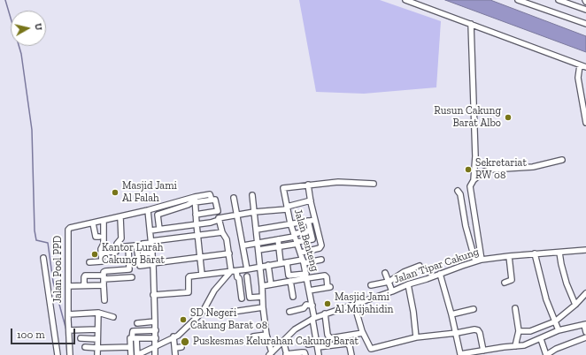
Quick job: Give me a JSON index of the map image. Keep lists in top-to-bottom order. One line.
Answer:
{"streets":{"street":["Jalan Benteng","Jalan Tipar Cakung","Jalan Pool PPD"]},"crossings":[["Jalan Benteng","Jalan Tipar Cakung"]],"places":["Rusun Cakung Barat Albo","Sekretariat RW 08","Masjid Jami Al Falah","Kantor Lurah Cakung Barat","Masjid Jami Al Mujahidin","SD Negeri Cakung Barat 08","Puskesmas Kelurahan Cakung Barat"],"scale_bar":"100 m","north":"right"}
